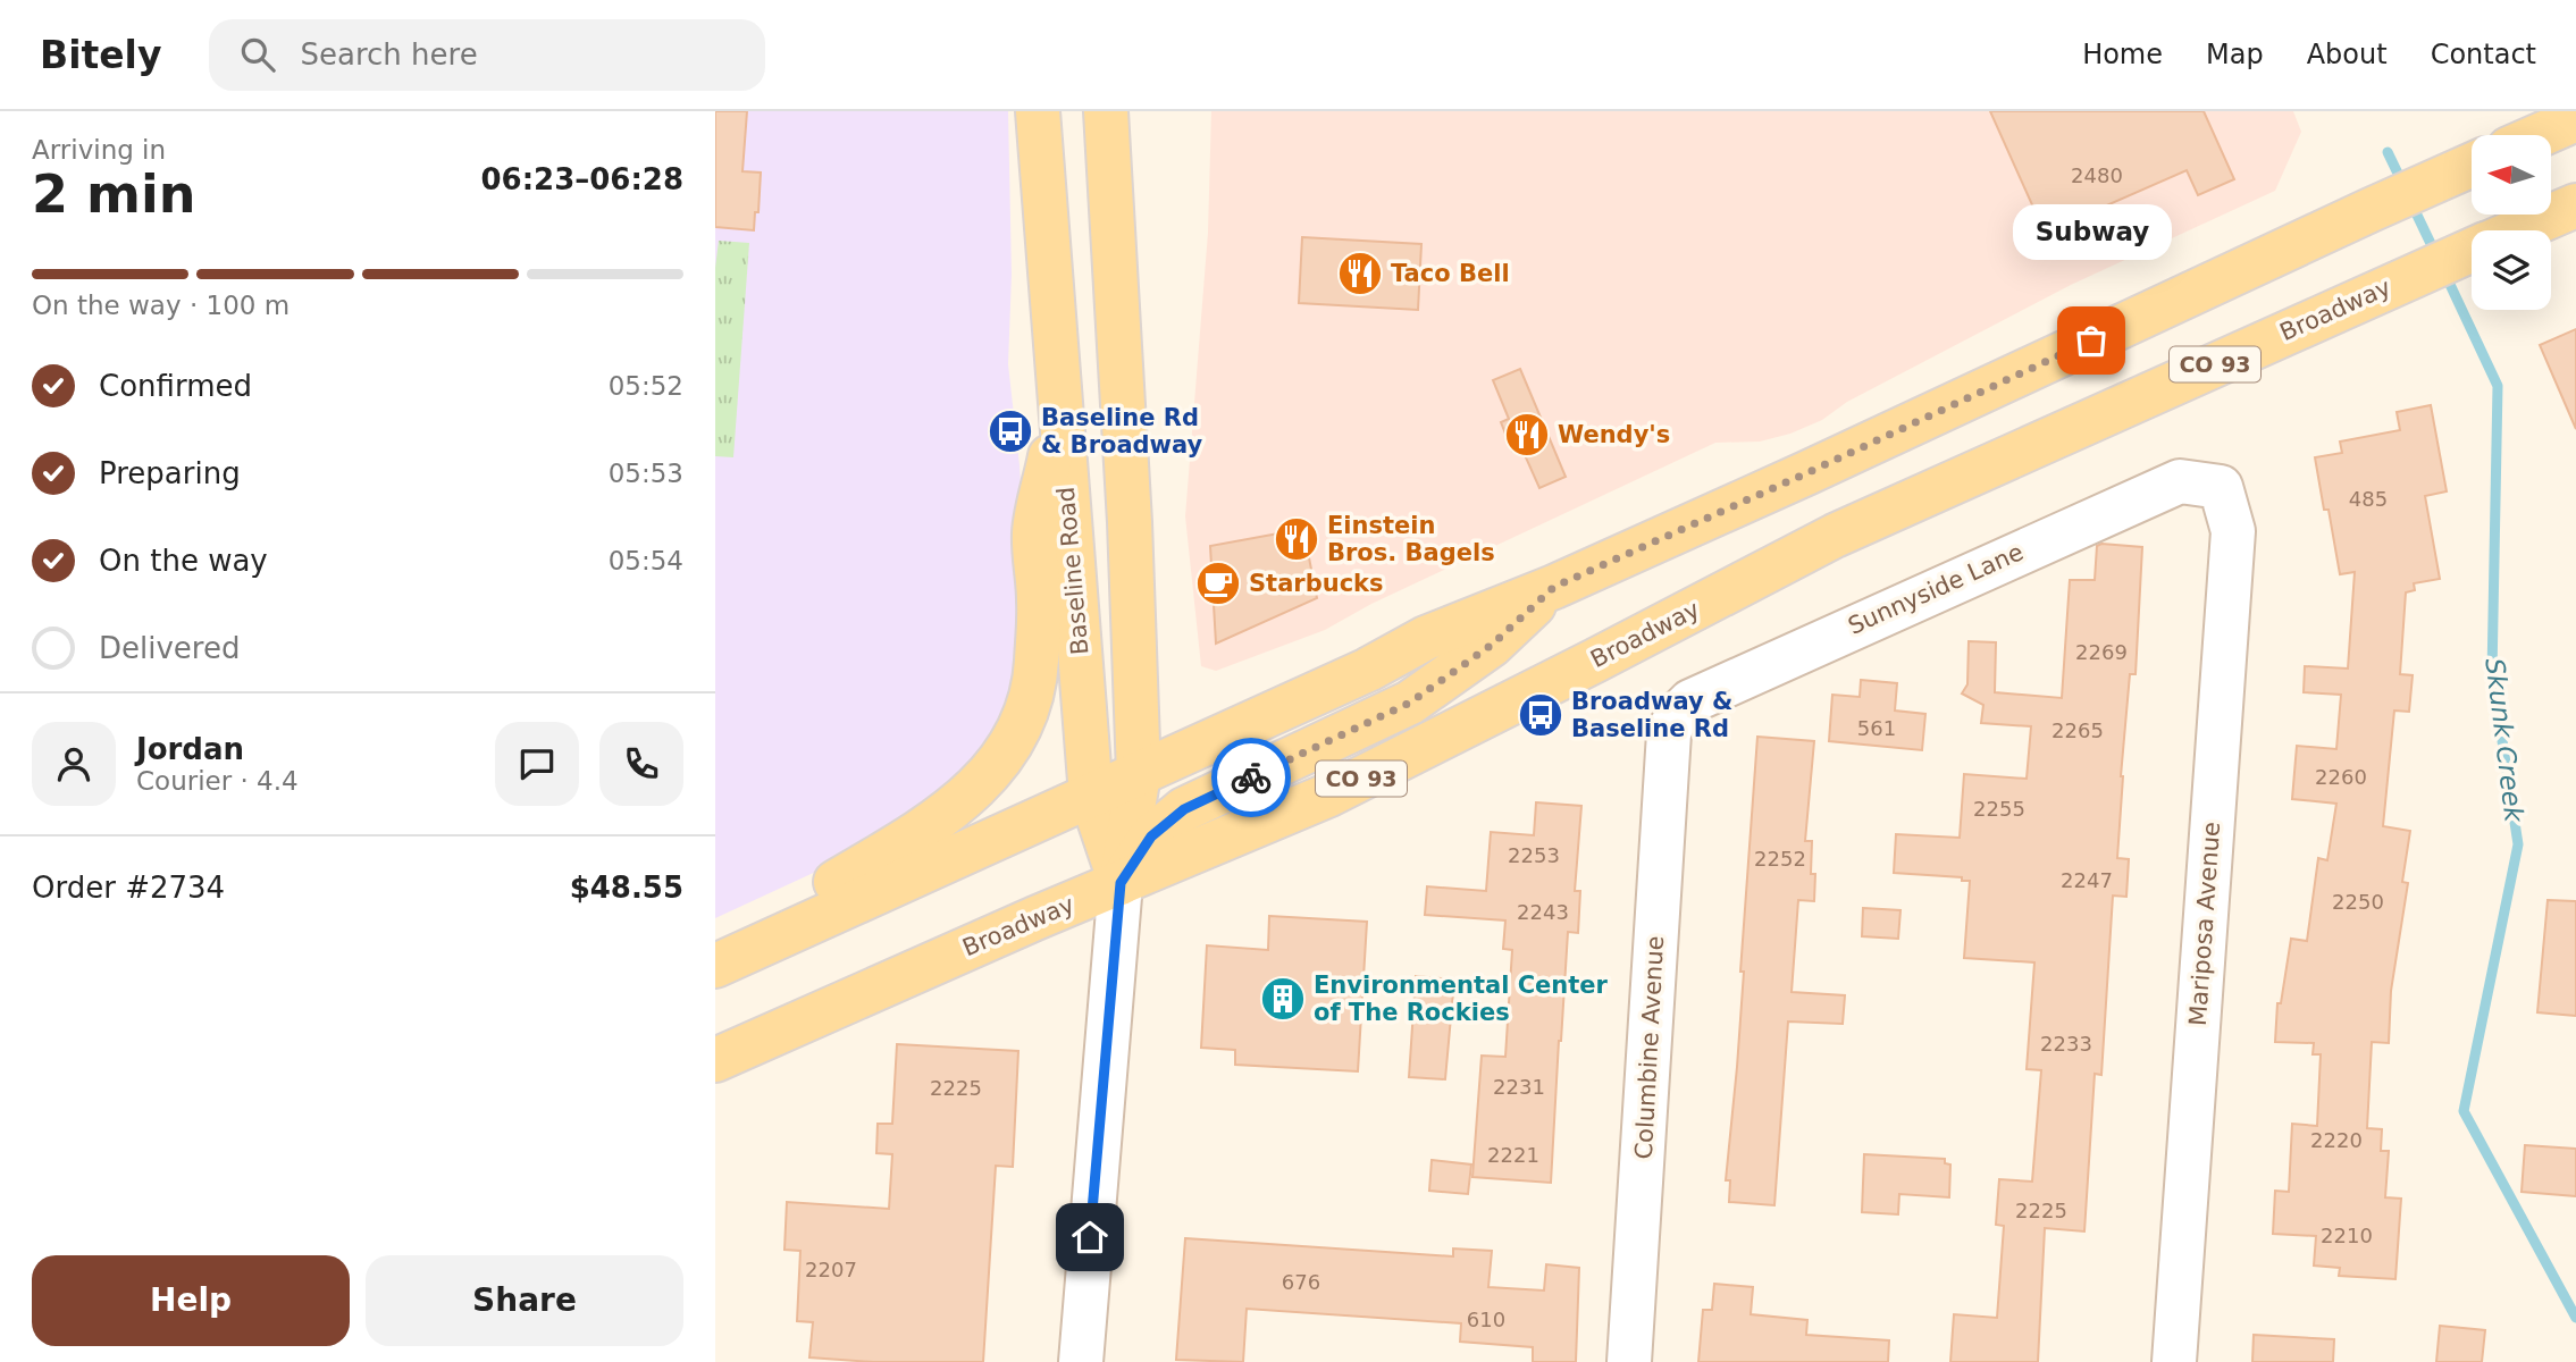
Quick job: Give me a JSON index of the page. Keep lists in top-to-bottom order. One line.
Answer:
{"streets":{"main road":["Broadway","CO 93","Baseline Road"],"street":["Sunnyside Lane","Mariposa Avenue","Columbine Avenue"]},"crossings":[["Broadway","Baseline Road"],["Sunnyside Lane","Mariposa Avenue"],["Sunnyside Lane","Columbine Avenue"]],"water":["Skunk Creek"],"places":{"restaurant":["Taco Bell","Wendy's","Einstein Bros. Bagels"],"other":["Subway"],"bus stop":["Baseline Rd & Broadway","Broadway & Baseline Rd"],"cafe":["Starbucks"],"building":["Environmental Center of The Rockies"]},"house_numbers":["2480","485","2269","561","2265","2260","2255","2253","2252","2247","2250","2243","2233","2231","2225","2220","2221","2225","2210","2207","676","610"],"north":"left","page":{"header":"Bitely","search":"Search here","nav":["Home","Map","About","Contact"],"heading":["2 min","Arriving in","06:23–06:28"],"panel":["Jordan","Courier · 4.4","Order #2734","$48.55"],"bubble":"Subway","bar":"On the way · 100 m","list":[["Confirmed","05:52"],["Preparing","05:53"],["On the way","05:54"],"Delivered"],"buttons":["Help","Share"]}}
